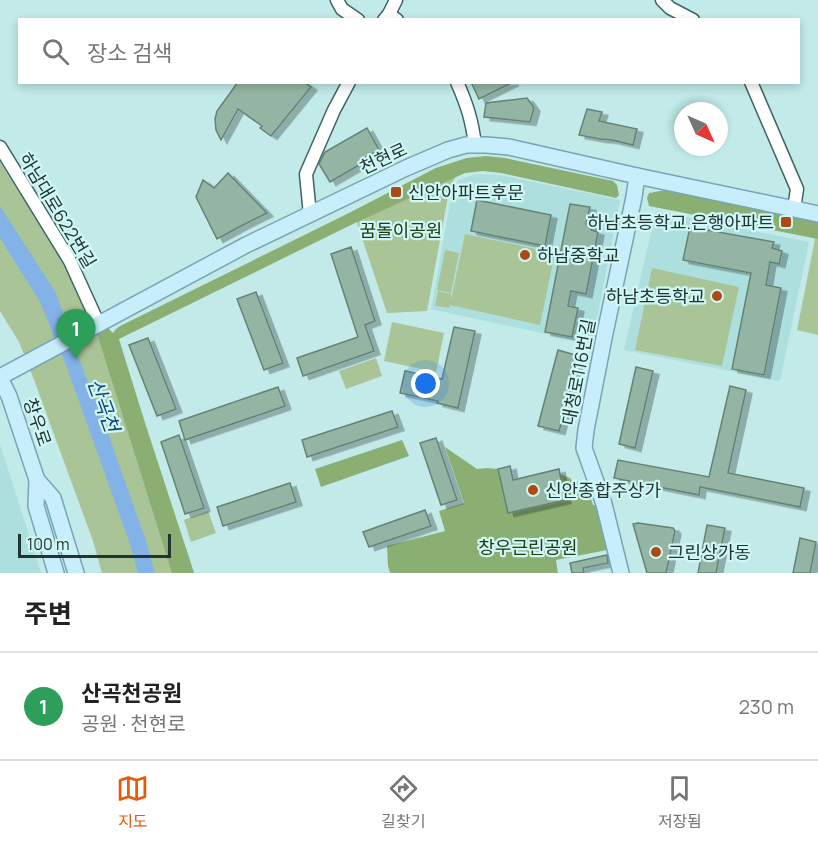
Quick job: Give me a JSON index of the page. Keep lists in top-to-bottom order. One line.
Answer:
{"streets":{"main road":["천현로","대청로116번길","창우로"],"street":["하남대로622번길"]},"crossings":[["천현로","하남대로622번길"],["천현로","대청로116번길"],["천현로","창우로"]],"water":["산곡천"],"parks":["꿈돌이공원","창우근린공원"],"places":{"transit":["신안아파트후문","하남초등학교.은행아파트"],"other":["하남중학교","하남초등학교","신안종합주상가","그린상가동"]},"scale_bar":"100 m","north":"bottom right","page":{"search":"장소 검색","pins":"1","scale":"100 m","heading":"주변","list":[{"mark":"1","name":"산곡천공원","note":"공원 · 천현로","value":"230 m"}],"nav":["지도","길찾기","저장됨"]}}
